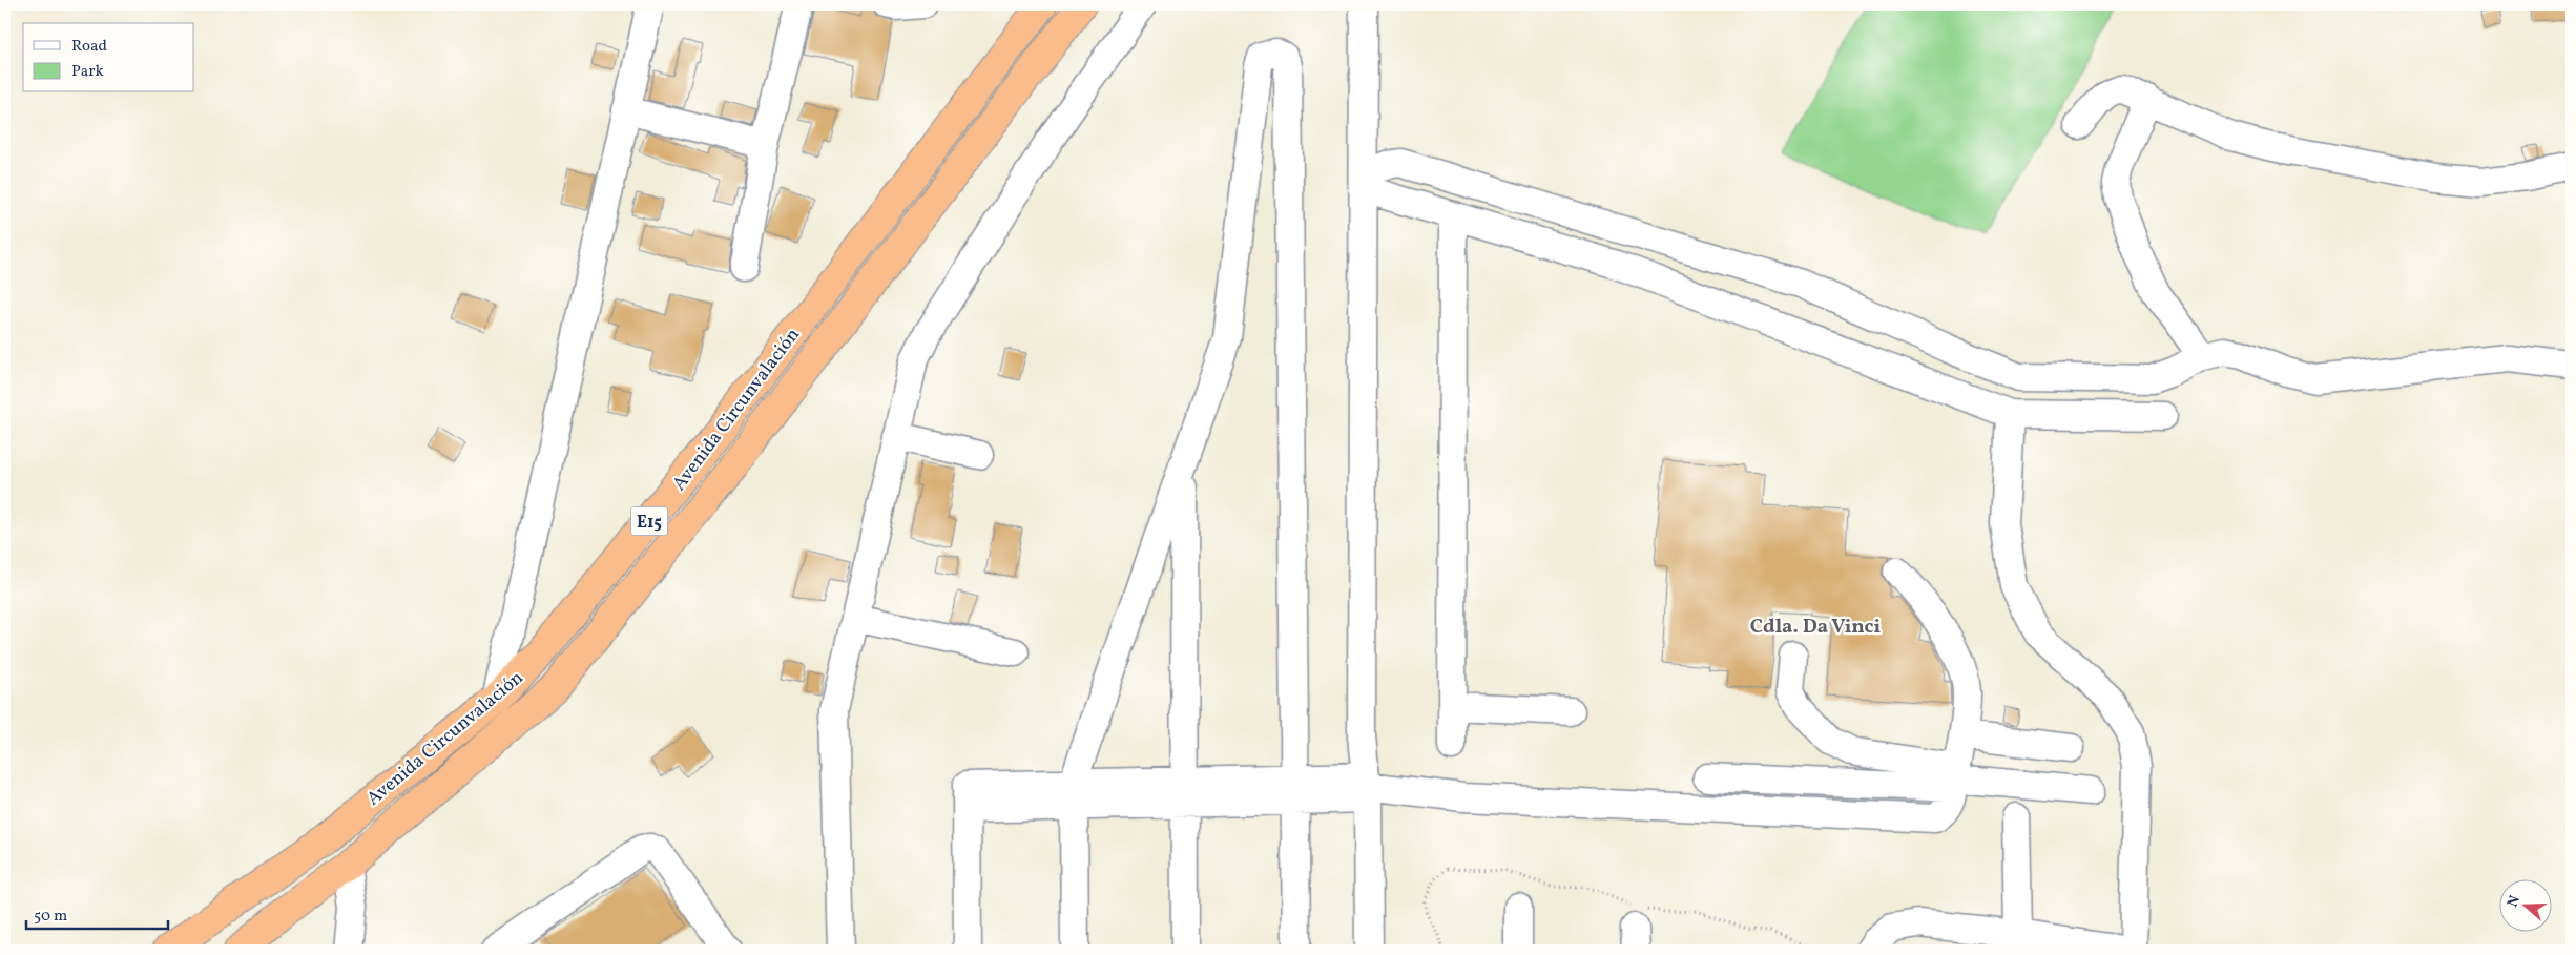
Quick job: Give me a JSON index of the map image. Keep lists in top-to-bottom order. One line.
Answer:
{"streets":{"highway":["Avenida Circunvalación","E15"]},"districts":["Cdla. Da Vinci"],"legend":["Road","Park"],"scale_bar":"50 m","north":"left"}
